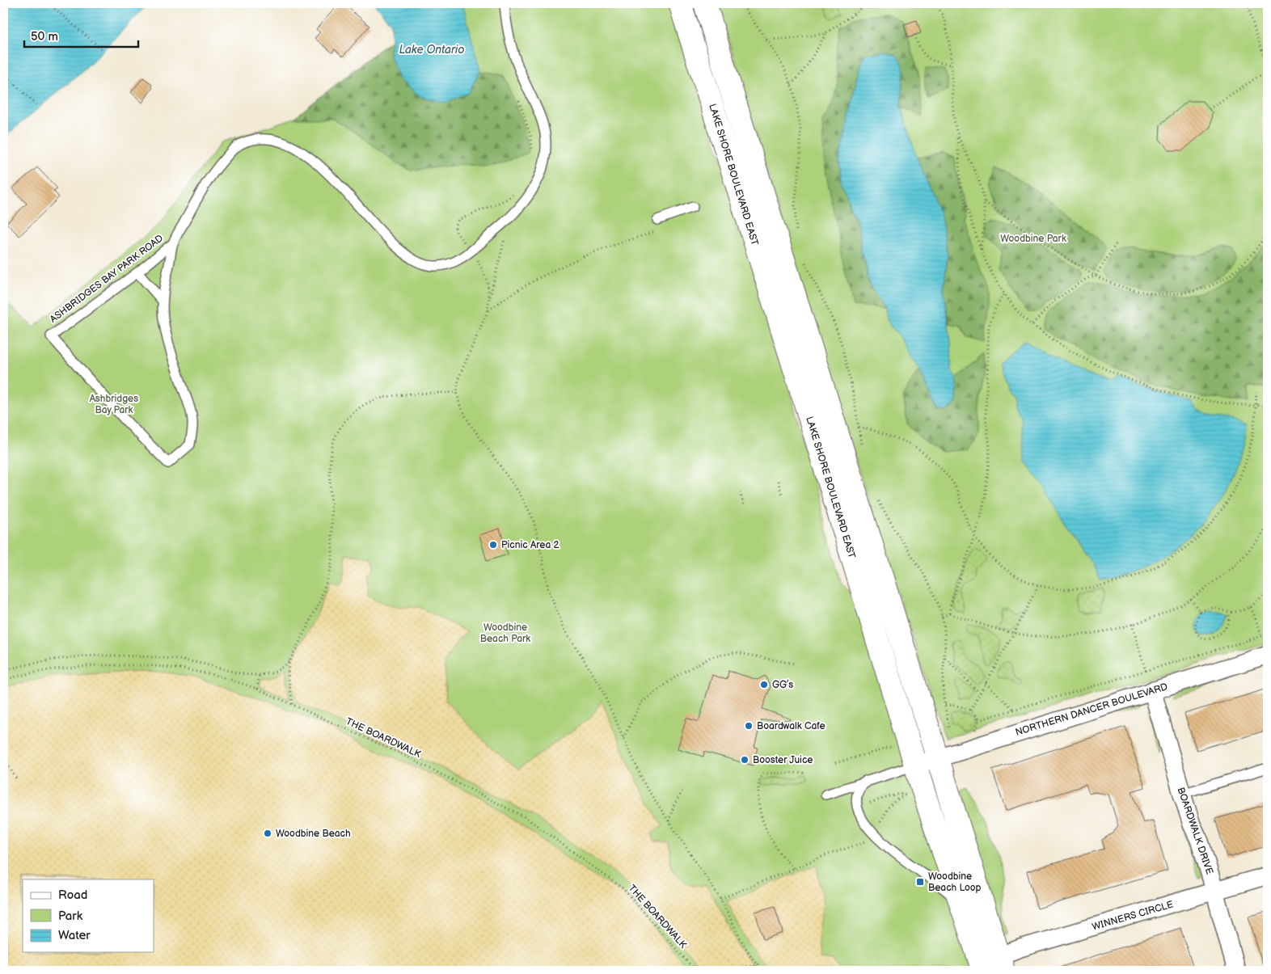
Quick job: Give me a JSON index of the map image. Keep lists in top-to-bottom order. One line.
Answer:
{"streets":{"highway":["LAKE SHORE BOULEVARD EAST"],"street":["NORTHERN DANCER BOULEVARD","BOARDWALK DRIVE","WINNERS CIRCLE"],"lane":["ASHBRIDGES BAY PARK ROAD"],"path":["THE BOARDWALK"]},"crossings":[["LAKE SHORE BOULEVARD EAST","NORTHERN DANCER BOULEVARD"],["LAKE SHORE BOULEVARD EAST","WINNERS CIRCLE"],["NORTHERN DANCER BOULEVARD","BOARDWALK DRIVE"],["BOARDWALK DRIVE","WINNERS CIRCLE"]],"water":["Lake Ontario"],"parks":["Woodbine Park","Ashbridges Bay Park","Woodbine Beach Park"],"places":{"other":["Picnic Area 2","GG’s","Boardwalk Cafe","Booster Juice","Woodbine Beach"],"transit":["Woodbine Beach Loop"]},"legend":["Road","Park","Water"],"scale_bar":"50 m"}
